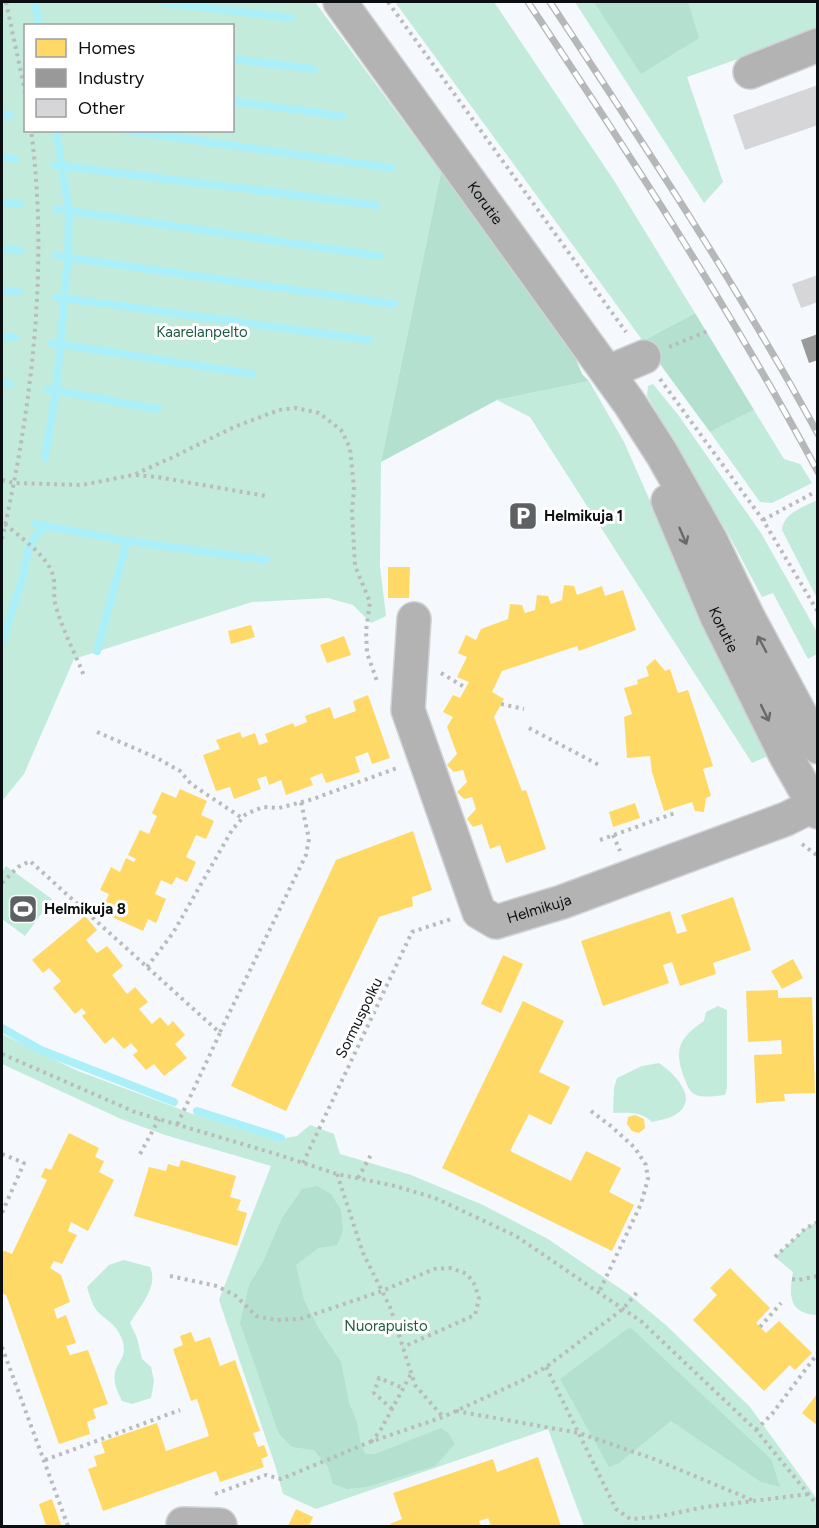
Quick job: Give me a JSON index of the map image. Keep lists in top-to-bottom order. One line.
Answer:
{"streets":{"street":["Korutie","Helmikuja"],"path":["Sormuspolku"]},"crossings":[["Korutie","Helmikuja"]],"parks":["Kaarelanpelto","Nuorapuisto"],"places":{"parking":["Helmikuja 1"],"sports":["Helmikuja 8"]},"legend":["Homes","Industry","Other"]}
